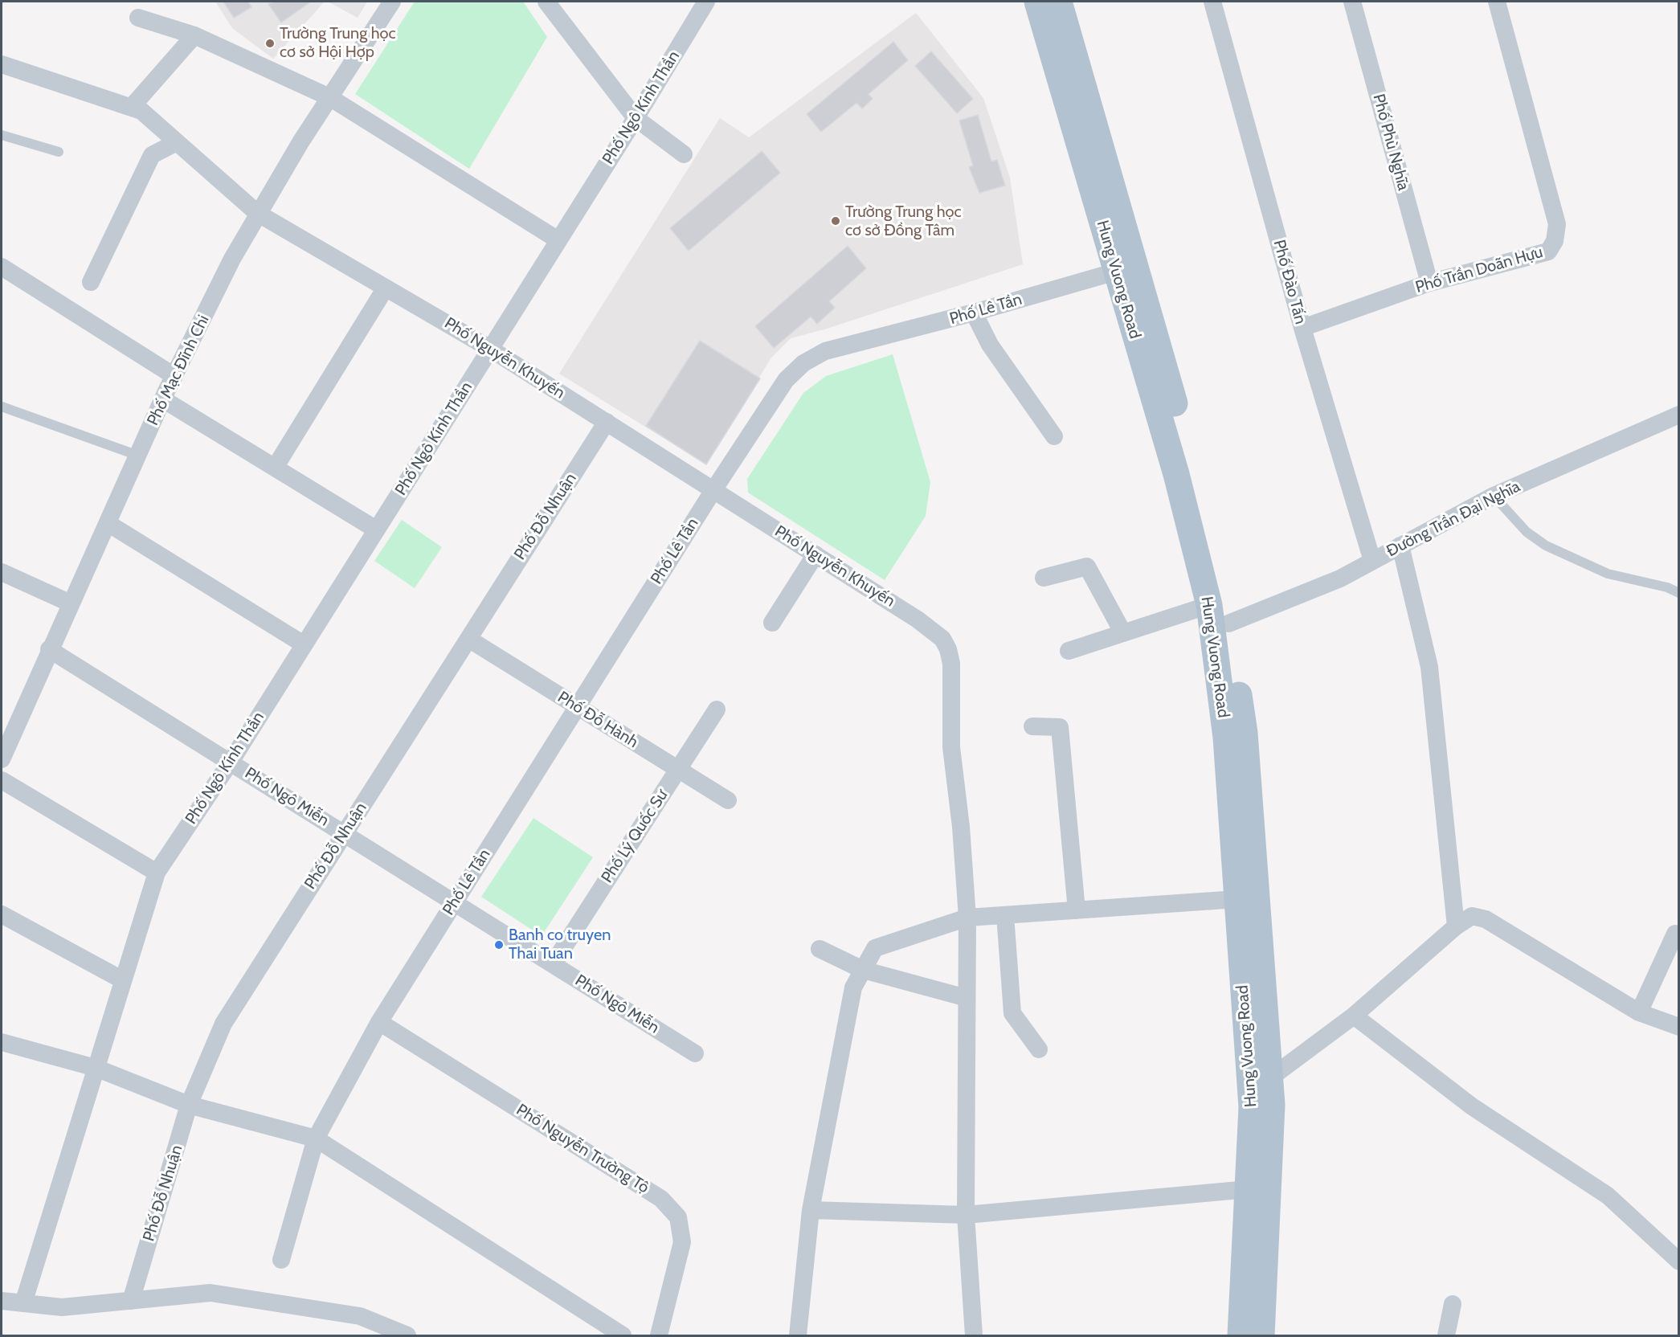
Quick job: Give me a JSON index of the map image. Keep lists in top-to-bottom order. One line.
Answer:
{"streets":{"main road":["Hung Vuong Road"],"street":["Phố Ngô Kính Thần","Phố Phù Nghĩa","Phố Trần Doãn Hựu","Phố Đào Tấn","Phố Lê Tần","Phố Nguyễn Khuyến","Phố Mạc Đĩnh Chi","Phố Đỗ Nhuận","Đường Trần Đại Nghĩa","Phố Đỗ Hành","Phố Ngô Miễn","Phố Lý Quốc Sư","Phố Nguyễn Trường Tộ"]},"crossings":[["Phố Ngô Kính Thần","Phố Nguyễn Khuyến"],["Phố Ngô Kính Thần","Phố Ngô Miễn"],["Phố Phù Nghĩa","Phố Trần Doãn Hựu"],["Phố Trần Doãn Hựu","Phố Đào Tấn"],["Hung Vuong Road","Phố Lê Tần"],["Hung Vuong Road","Đường Trần Đại Nghĩa"],["Phố Đào Tấn","Đường Trần Đại Nghĩa"],["Phố Lê Tần","Phố Nguyễn Khuyến"],["Phố Lê Tần","Phố Đỗ Hành"],["Phố Lê Tần","Phố Ngô Miễn"],["Phố Lê Tần","Phố Nguyễn Trường Tộ"],["Phố Nguyễn Khuyến","Phố Mạc Đĩnh Chi"],["Phố Nguyễn Khuyến","Phố Đỗ Nhuận"],["Phố Mạc Đĩnh Chi","Phố Ngô Miễn"],["Phố Đỗ Nhuận","Phố Đỗ Hành"],["Phố Đỗ Nhuận","Phố Ngô Miễn"],["Phố Đỗ Hành","Phố Lý Quốc Sư"],["Phố Ngô Miễn","Phố Lý Quốc Sư"]],"places":["Trường Trung học cơ sở Hội Hợp","Trường Trung học cơ sở Đồng Tâm","Banh co truyen Thai Tuan"]}
